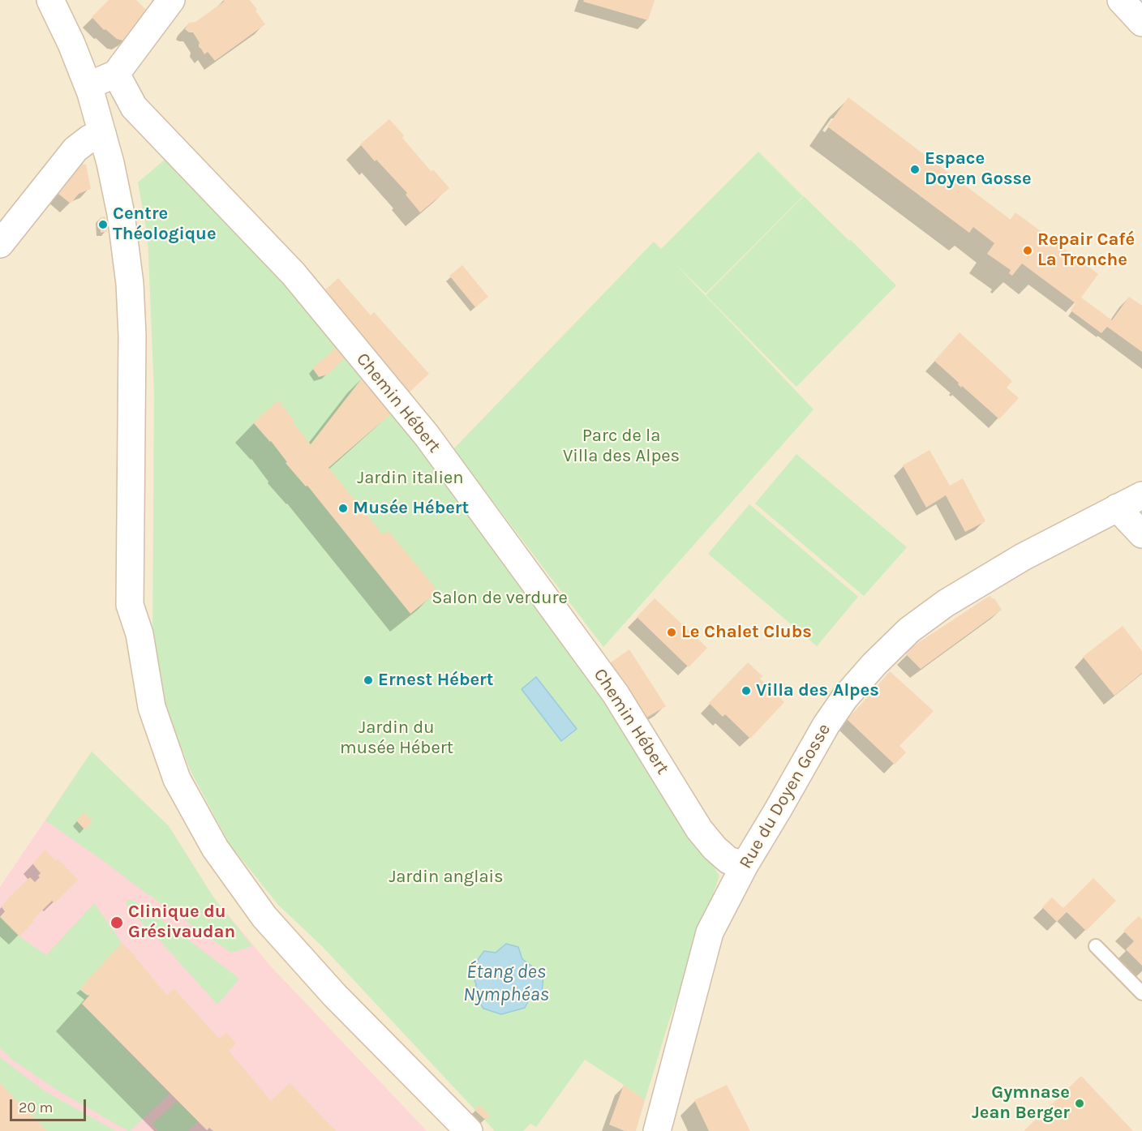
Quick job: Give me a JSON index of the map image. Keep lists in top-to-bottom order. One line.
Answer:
{"streets":{"street":["Chemin Hébert","Rue du Doyen Gosse"]},"crossings":[["Chemin Hébert","Rue du Doyen Gosse"]],"water":["Étang des Nymphéas"],"parks":["Parc de la Villa des Alpes","Jardin italien","Salon de verdure","Jardin du musée Hébert","Jardin anglais"],"places":["Espace Doyen Gosse","Centre Théologique","Repair Café La Tronche","Musée Hébert","Le Chalet Clubs","Ernest Hébert","Villa des Alpes","Clinique du Grésivaudan","Gymnase Jean Berger"],"scale_bar":"20 m"}
